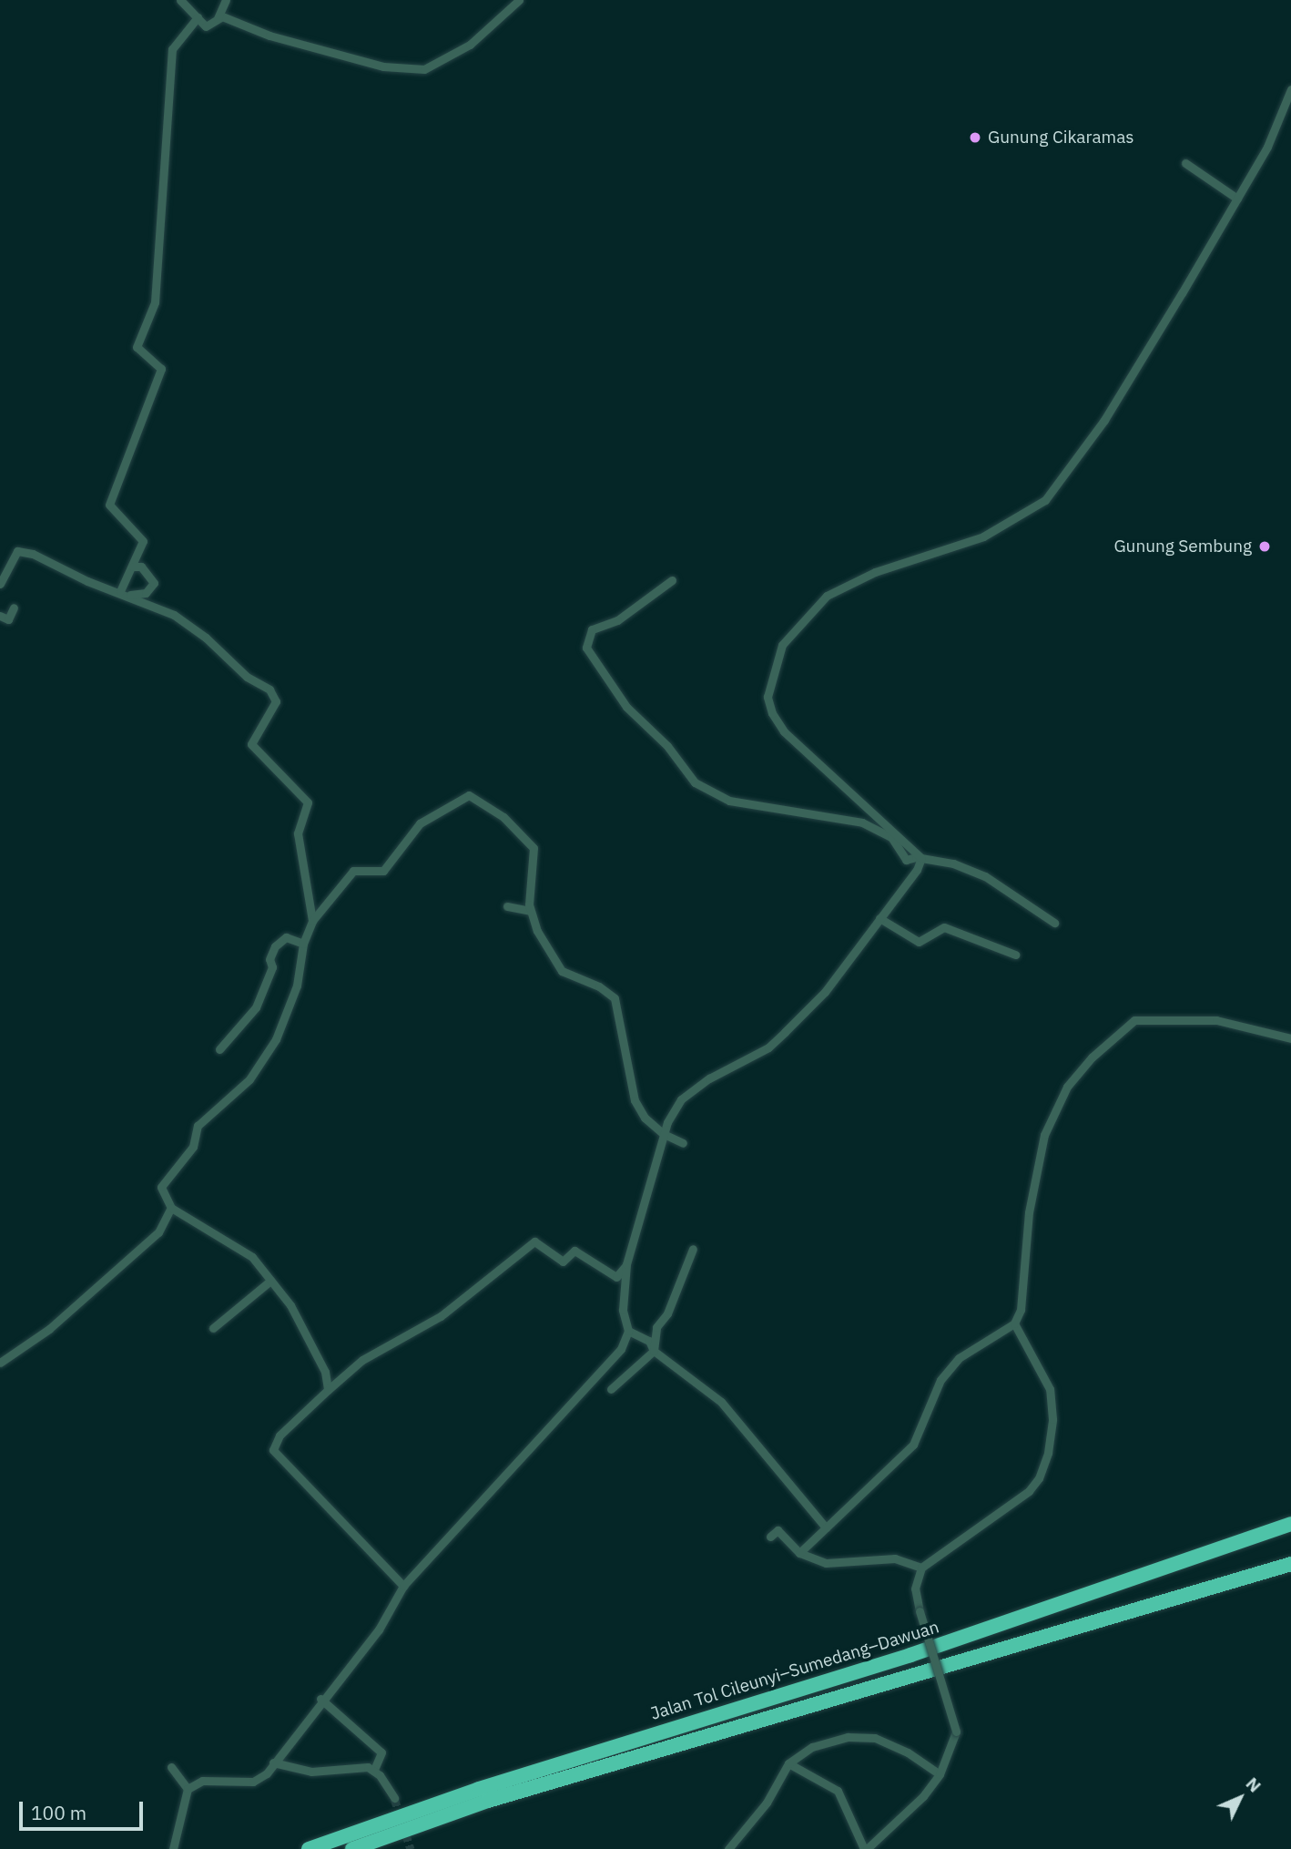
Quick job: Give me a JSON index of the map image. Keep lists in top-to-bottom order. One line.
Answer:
{"streets":{"highway":["Jalan Tol Cileunyi–Sumedang–Dawuan"]},"places":["Gunung Cikaramas","Gunung Sembung"],"scale_bar":"100 m","north":"top right"}
